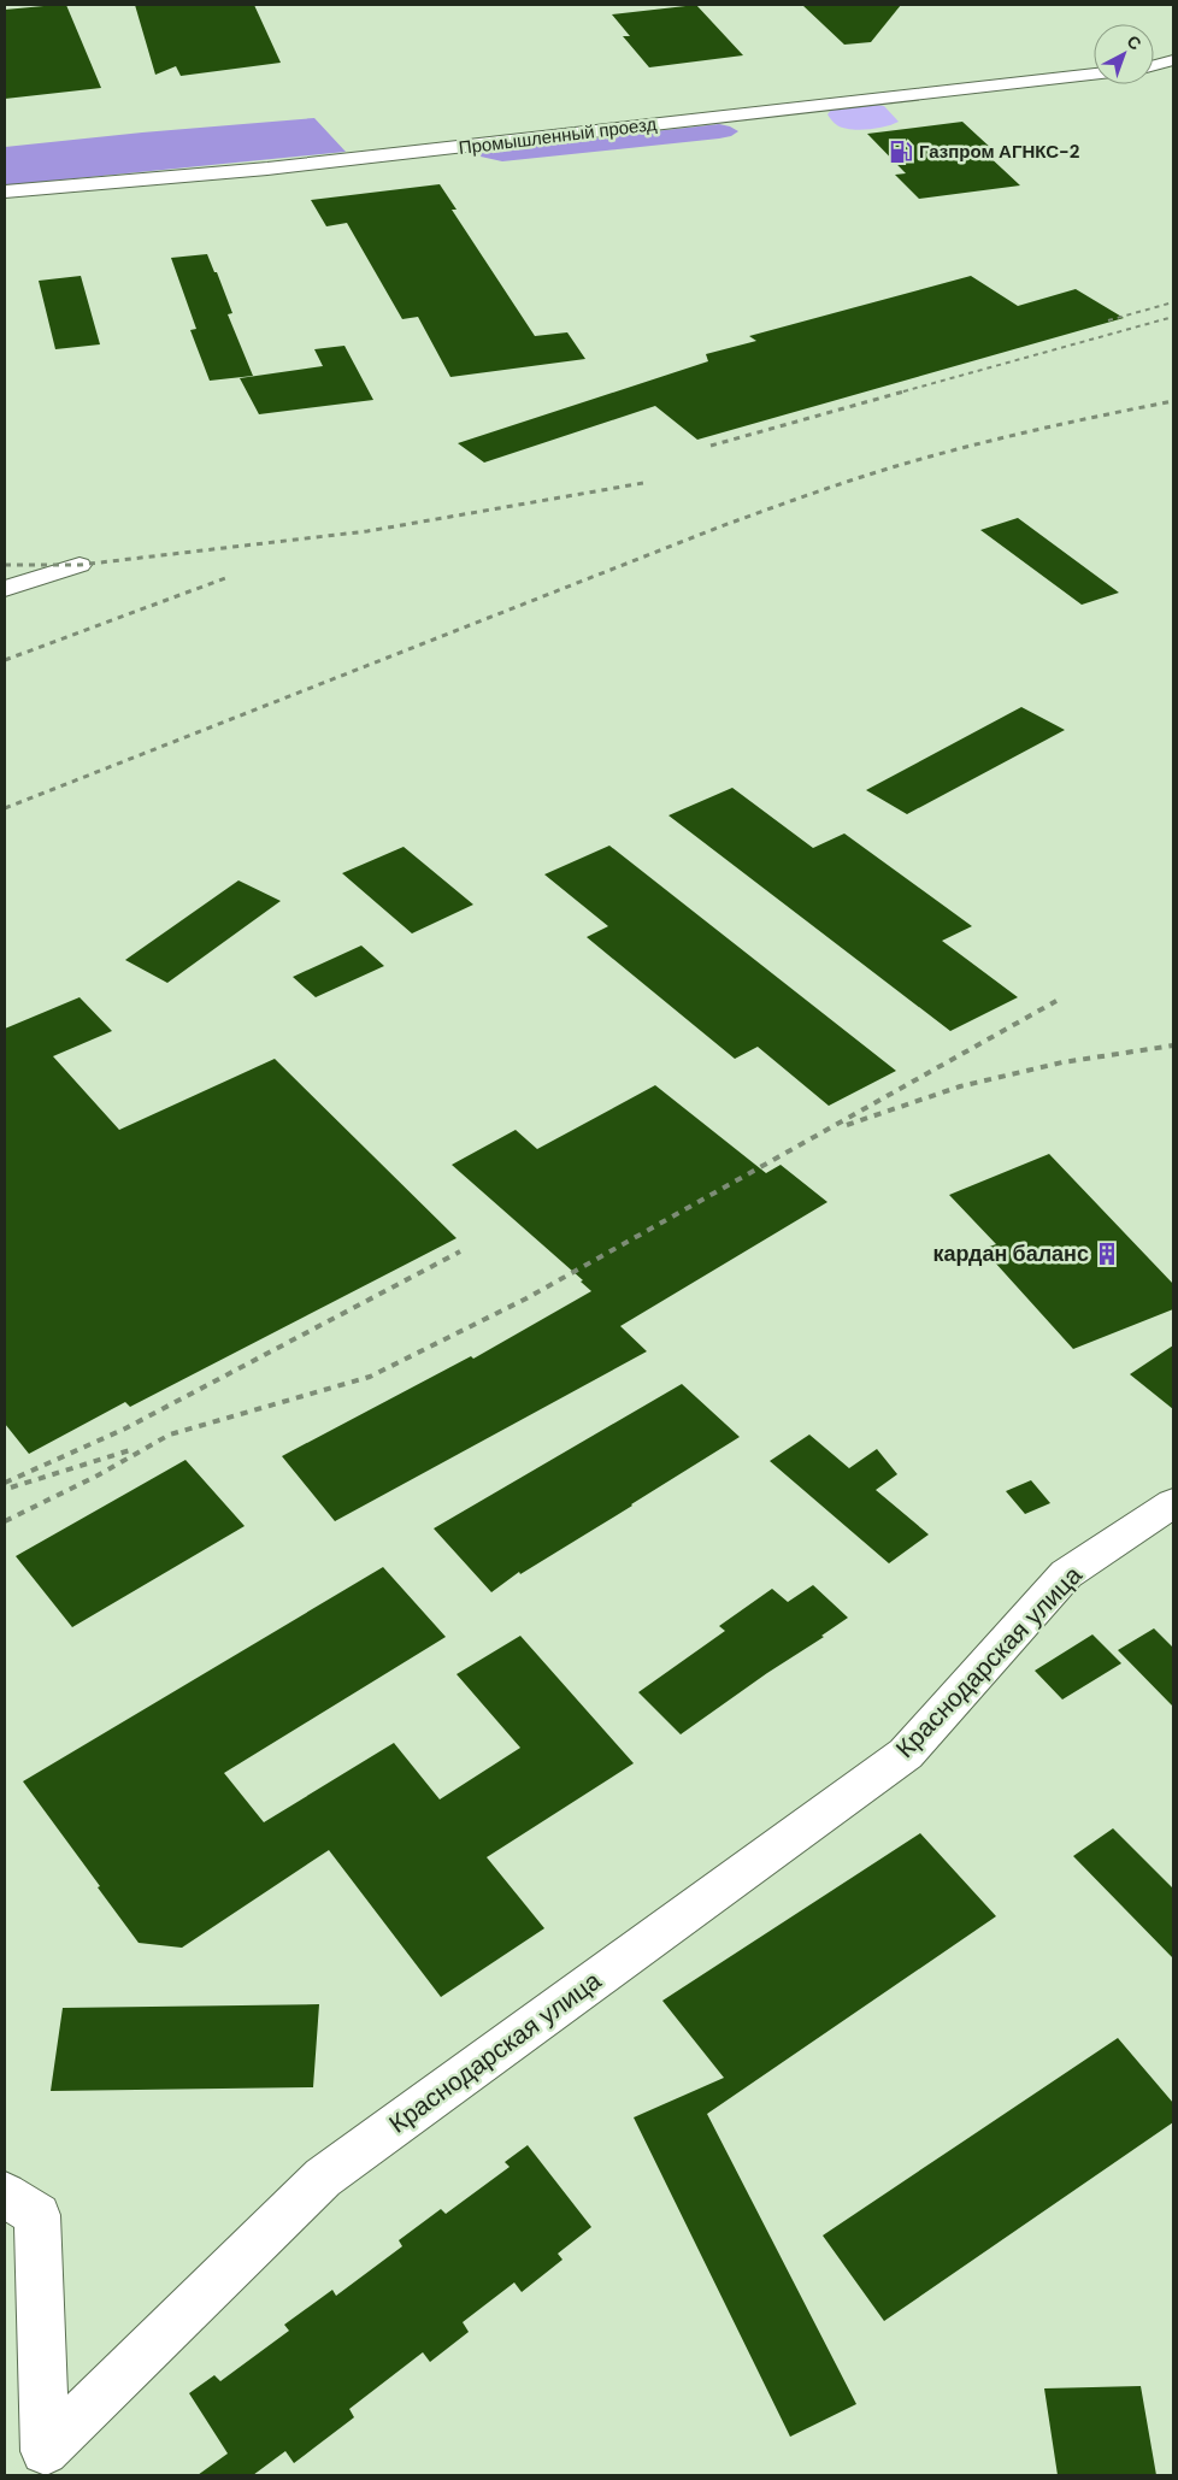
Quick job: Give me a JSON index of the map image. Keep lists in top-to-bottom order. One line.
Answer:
{"streets":{"street":["Промышленный проезд","Краснодарская улица"]},"places":{"fuel station":["Газпром АГНКС-2"],"building":["кардан баланс"]},"north":"top right"}
